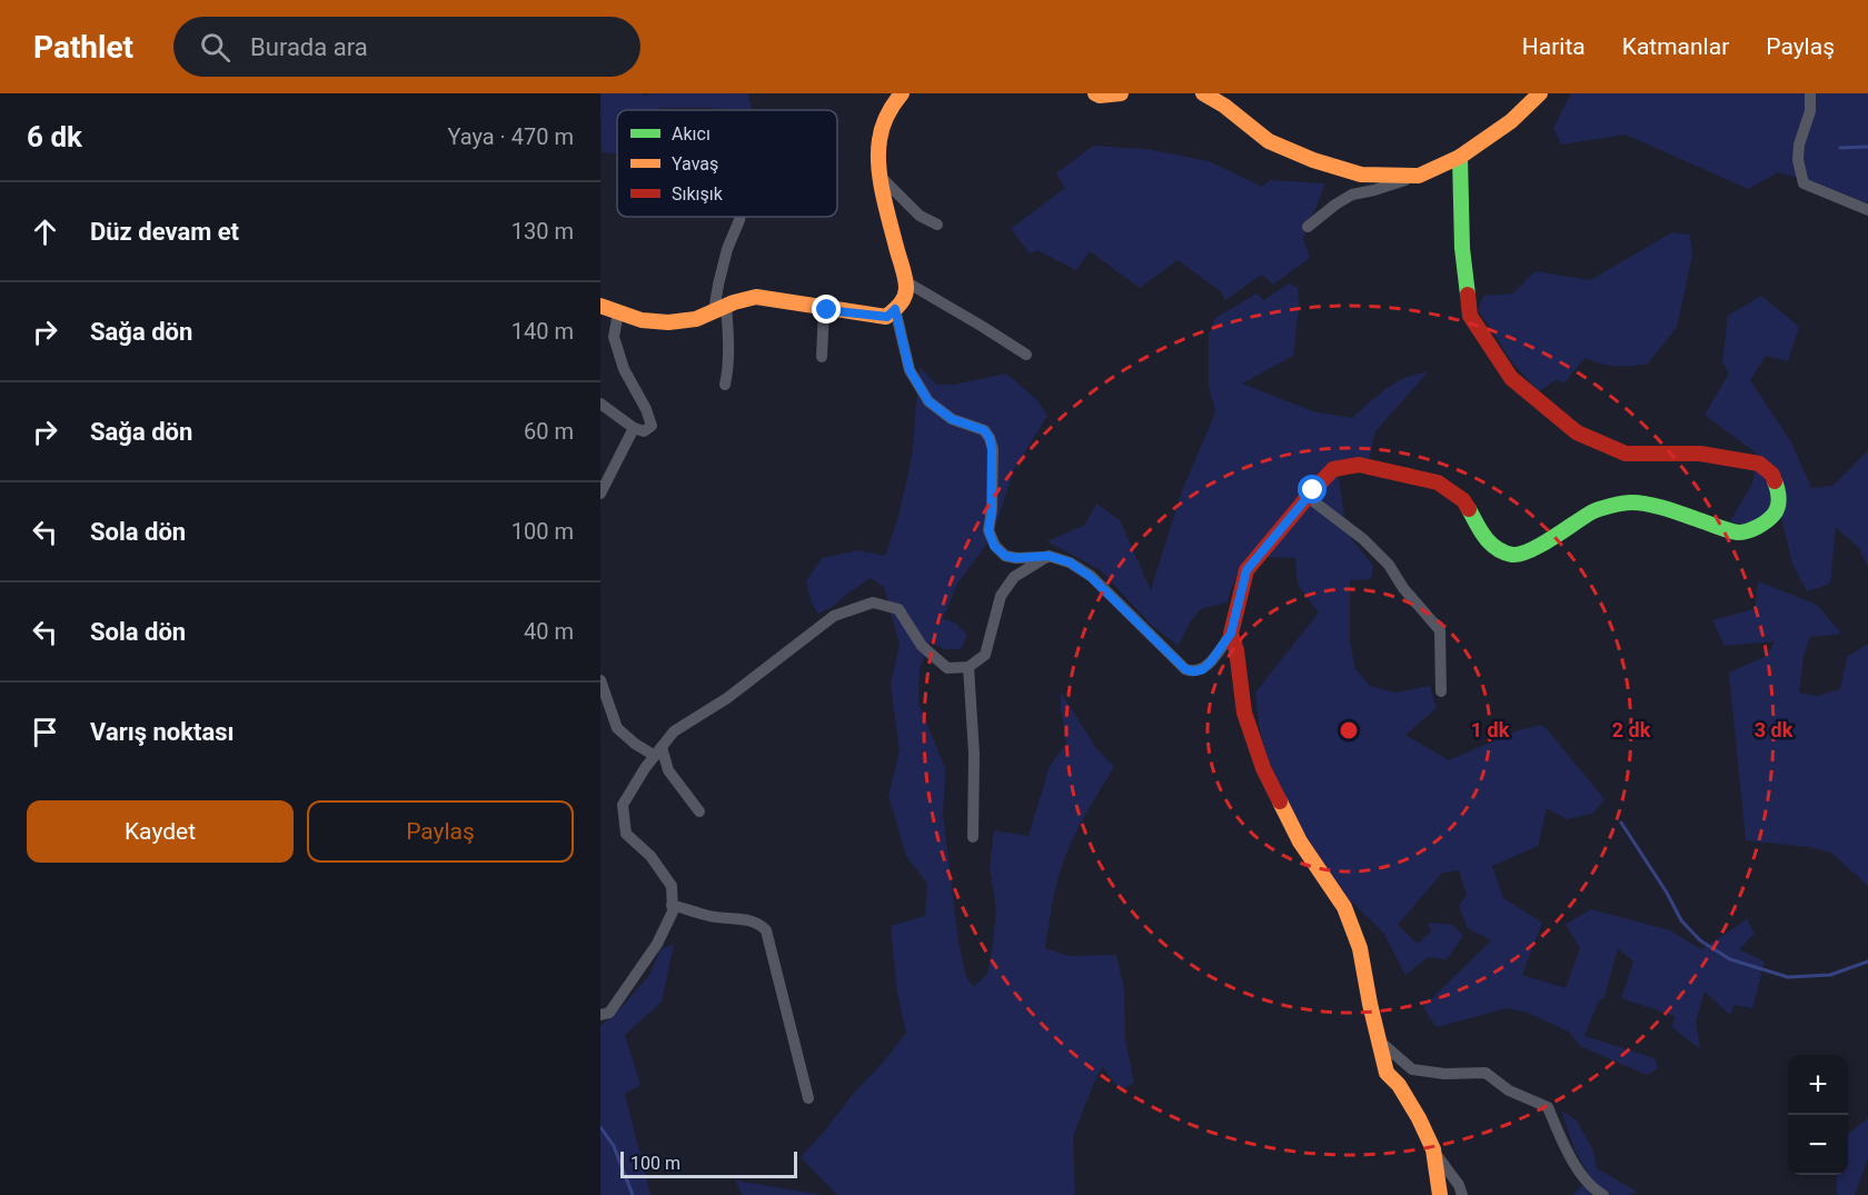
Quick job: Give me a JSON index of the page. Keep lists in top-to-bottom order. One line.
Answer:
{"legend":["Akıcı","Yavaş","Sıkışık"],"scale_bar":"100 m","page":{"header":"Pathlet","search":"Burada ara","nav":["Harita","Katmanlar","Paylaş"],"heading":["6 dk","Yaya · 470 m"],"list":[["Düz devam et","130 m"],["Sağa dön","140 m"],["Sağa dön","60 m"],["Sola dön","100 m"],["Sola dön","40 m"],"Varış noktası"],"buttons":["Kaydet","Paylaş"],"map_buttons":["+","−"],"scale":"100 m"},"rings":["1 dk","2 dk","3 dk"]}
